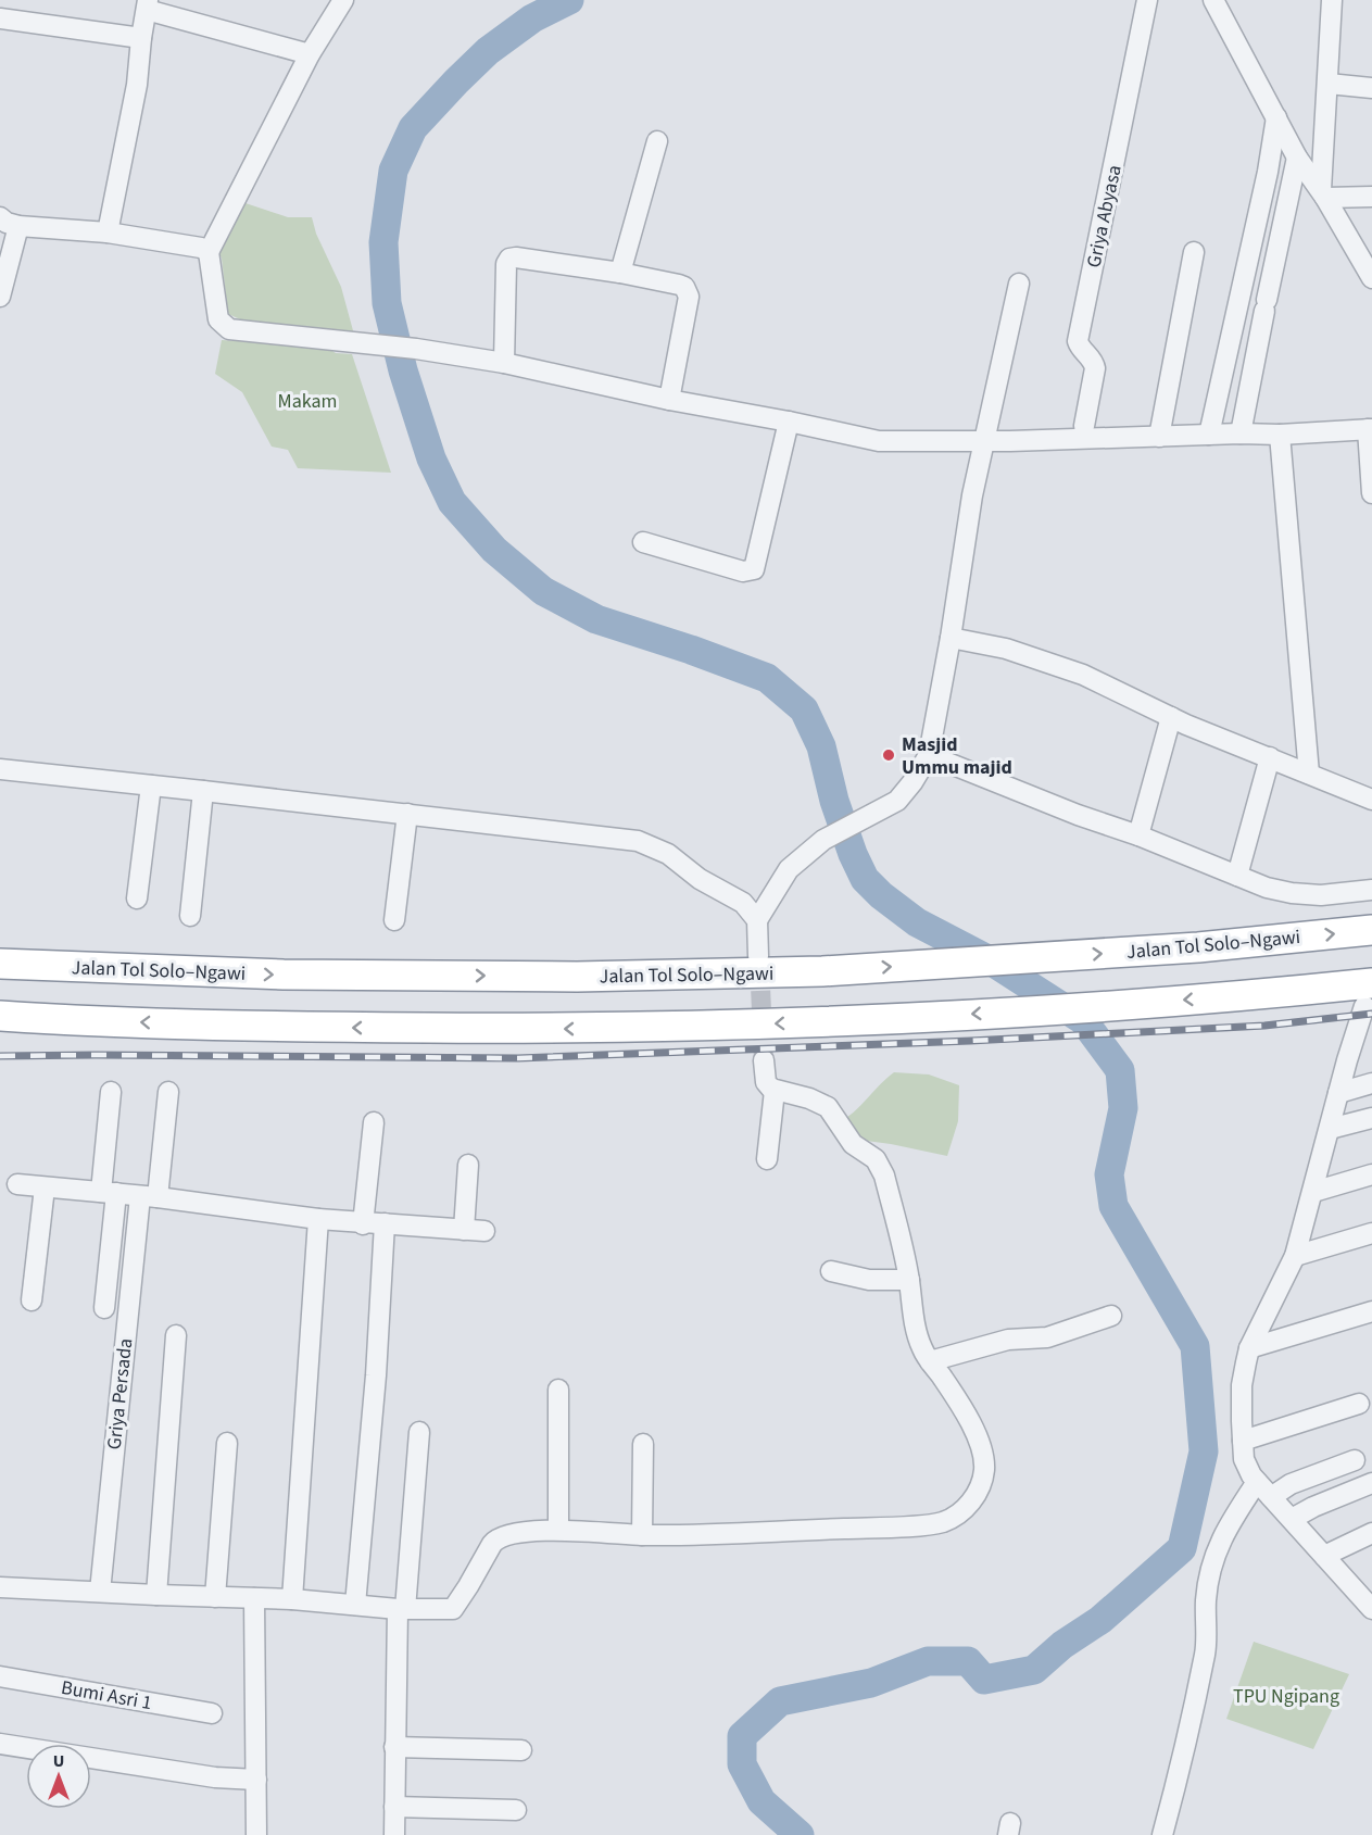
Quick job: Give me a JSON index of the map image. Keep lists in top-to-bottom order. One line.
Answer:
{"streets":{"highway":["Jalan Tol Solo–Ngawi"],"street":["Griya Abyasa","Griya Persada","Bumi Asri 1"]},"parks":["Makam","TPU Ngipang"],"places":["Masjid Ummu majid"],"north":"top"}
